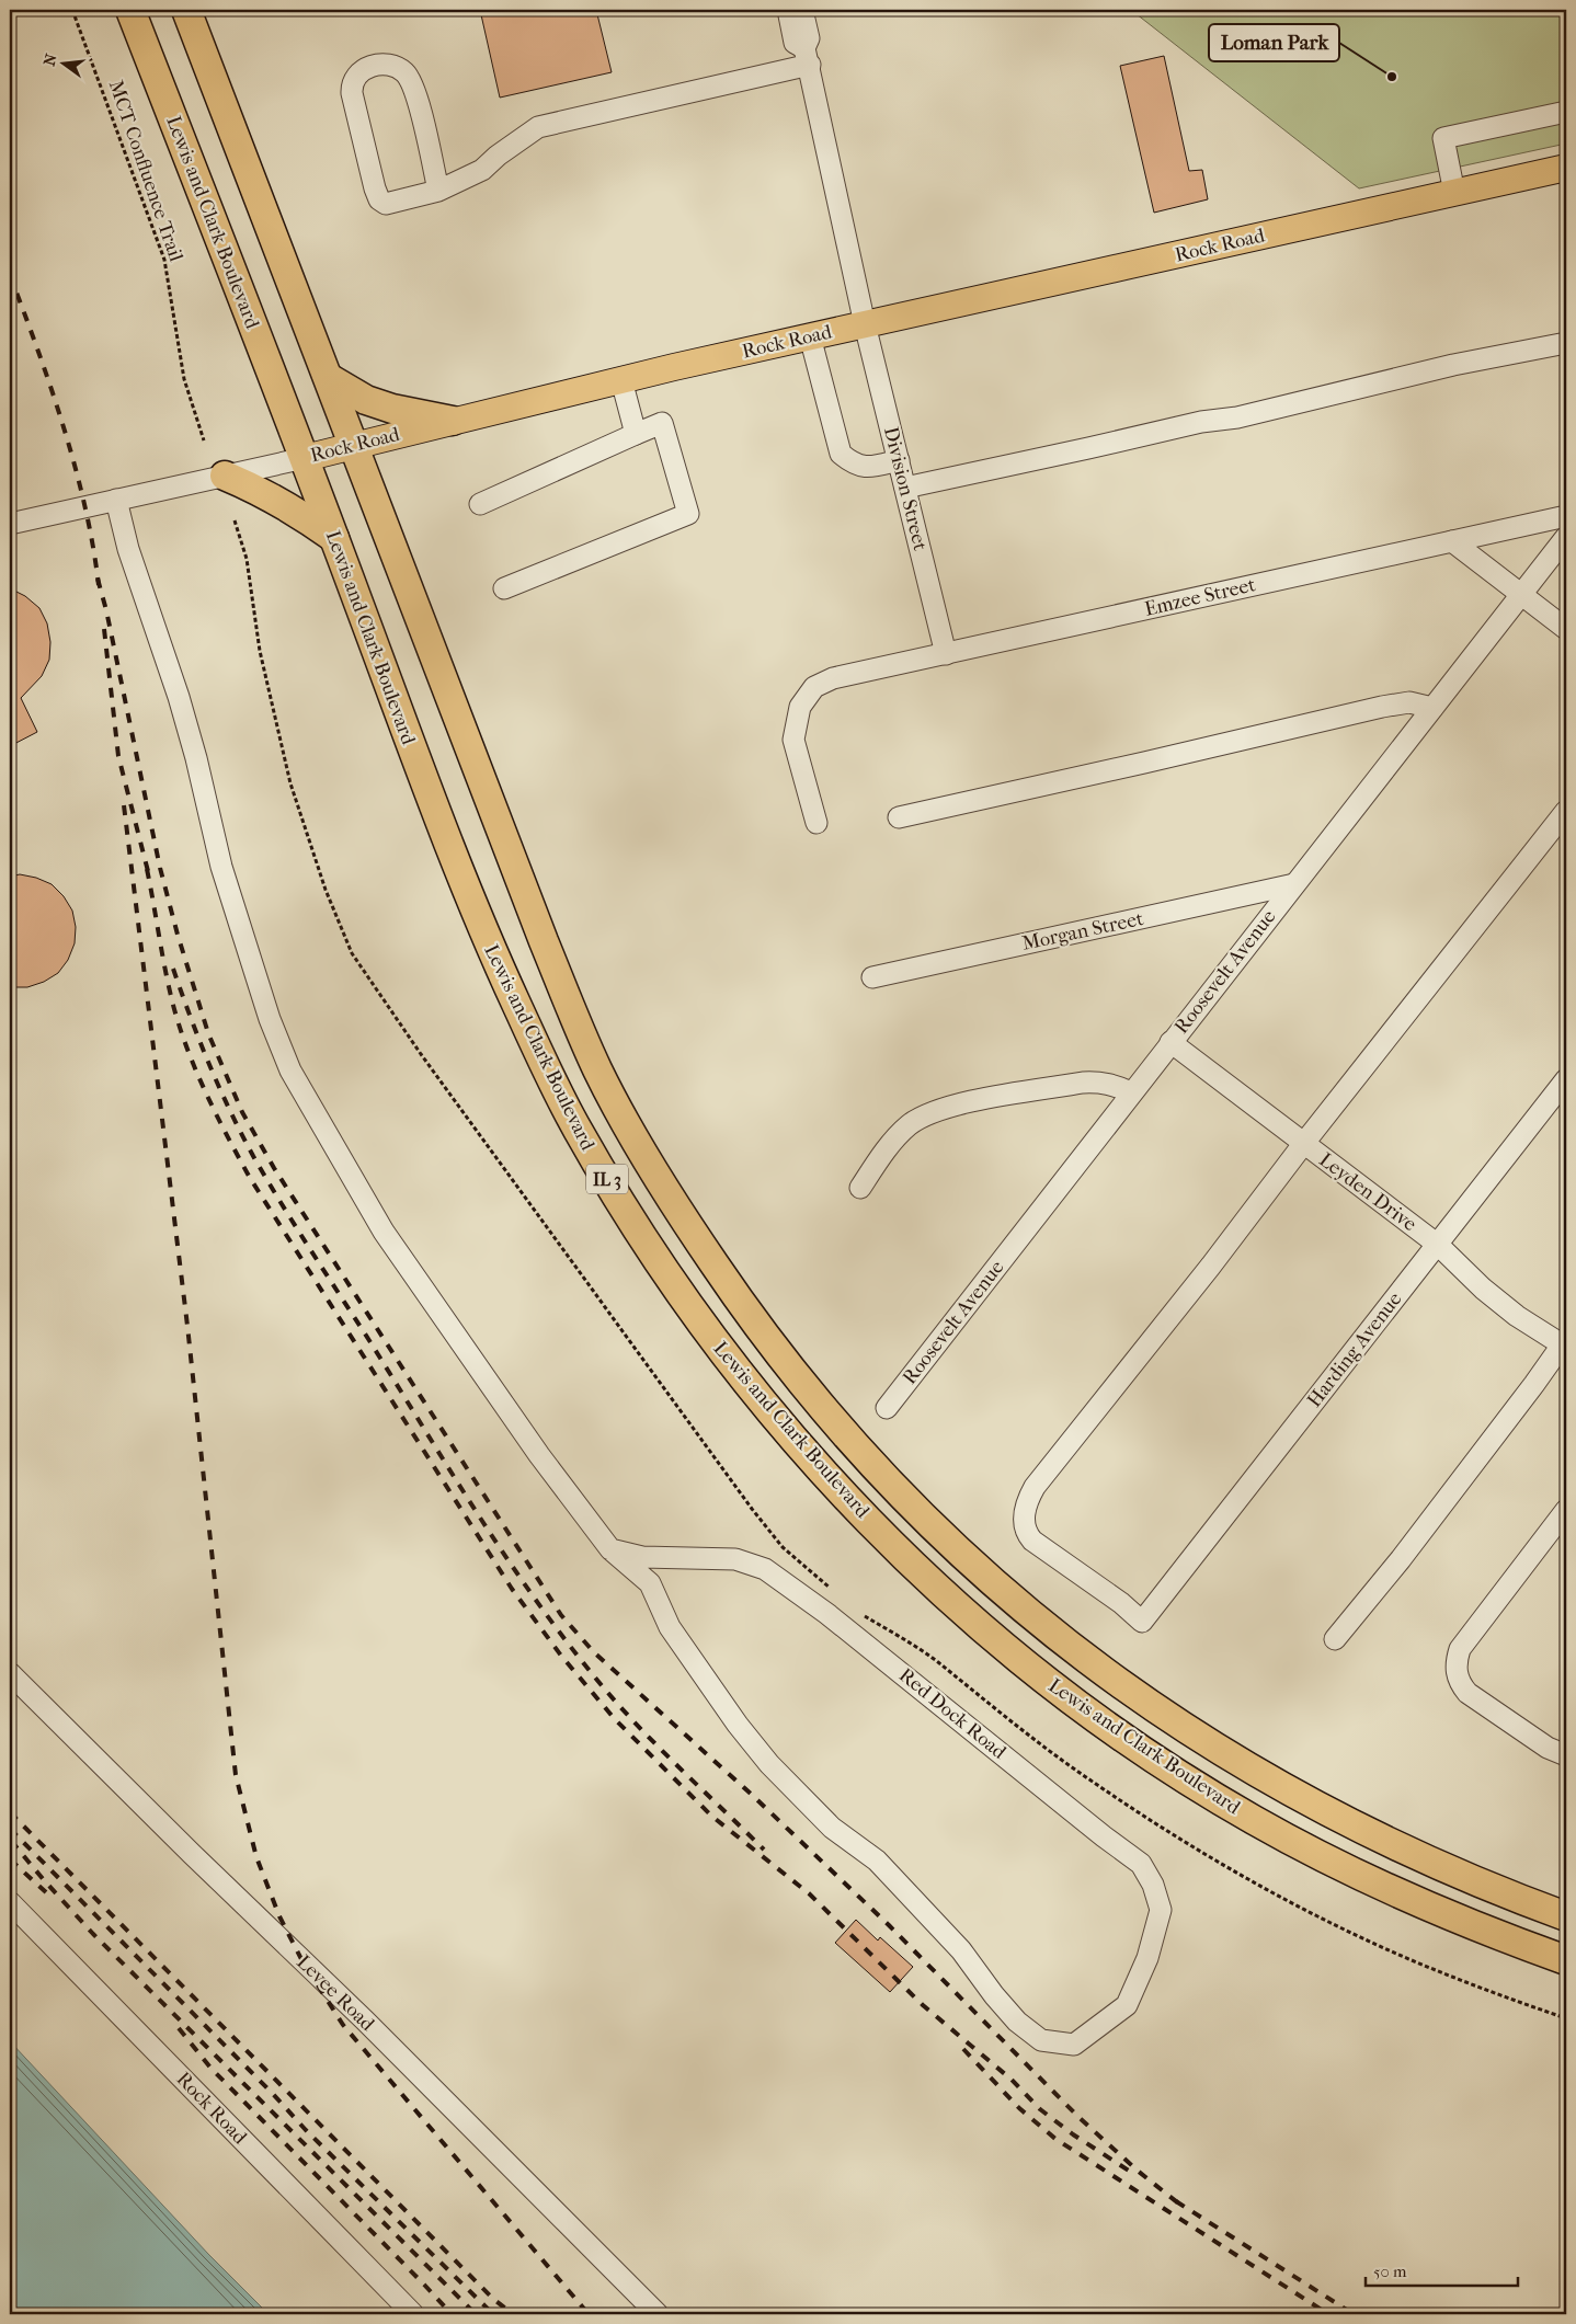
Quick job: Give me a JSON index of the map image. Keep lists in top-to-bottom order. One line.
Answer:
{"streets":{"highway":["Lewis and Clark Boulevard","IL 3"],"main road":["Rock Road"],"street":["Division Street","Emzee Street","Morgan Street","Roosevelt Avenue","Leyden Drive","Harding Avenue","Red Dock Road","Levee Road"],"path":["MCT Confluence Trail"]},"crossings":[["Lewis and Clark Boulevard","Rock Road"],["Rock Road","Division Street"],["Division Street","Emzee Street"],["Morgan Street","Roosevelt Avenue"],["Roosevelt Avenue","Leyden Drive"],["Leyden Drive","Harding Avenue"]],"places":["Loman Park"],"scale_bar":"50 m","north":"left"}
